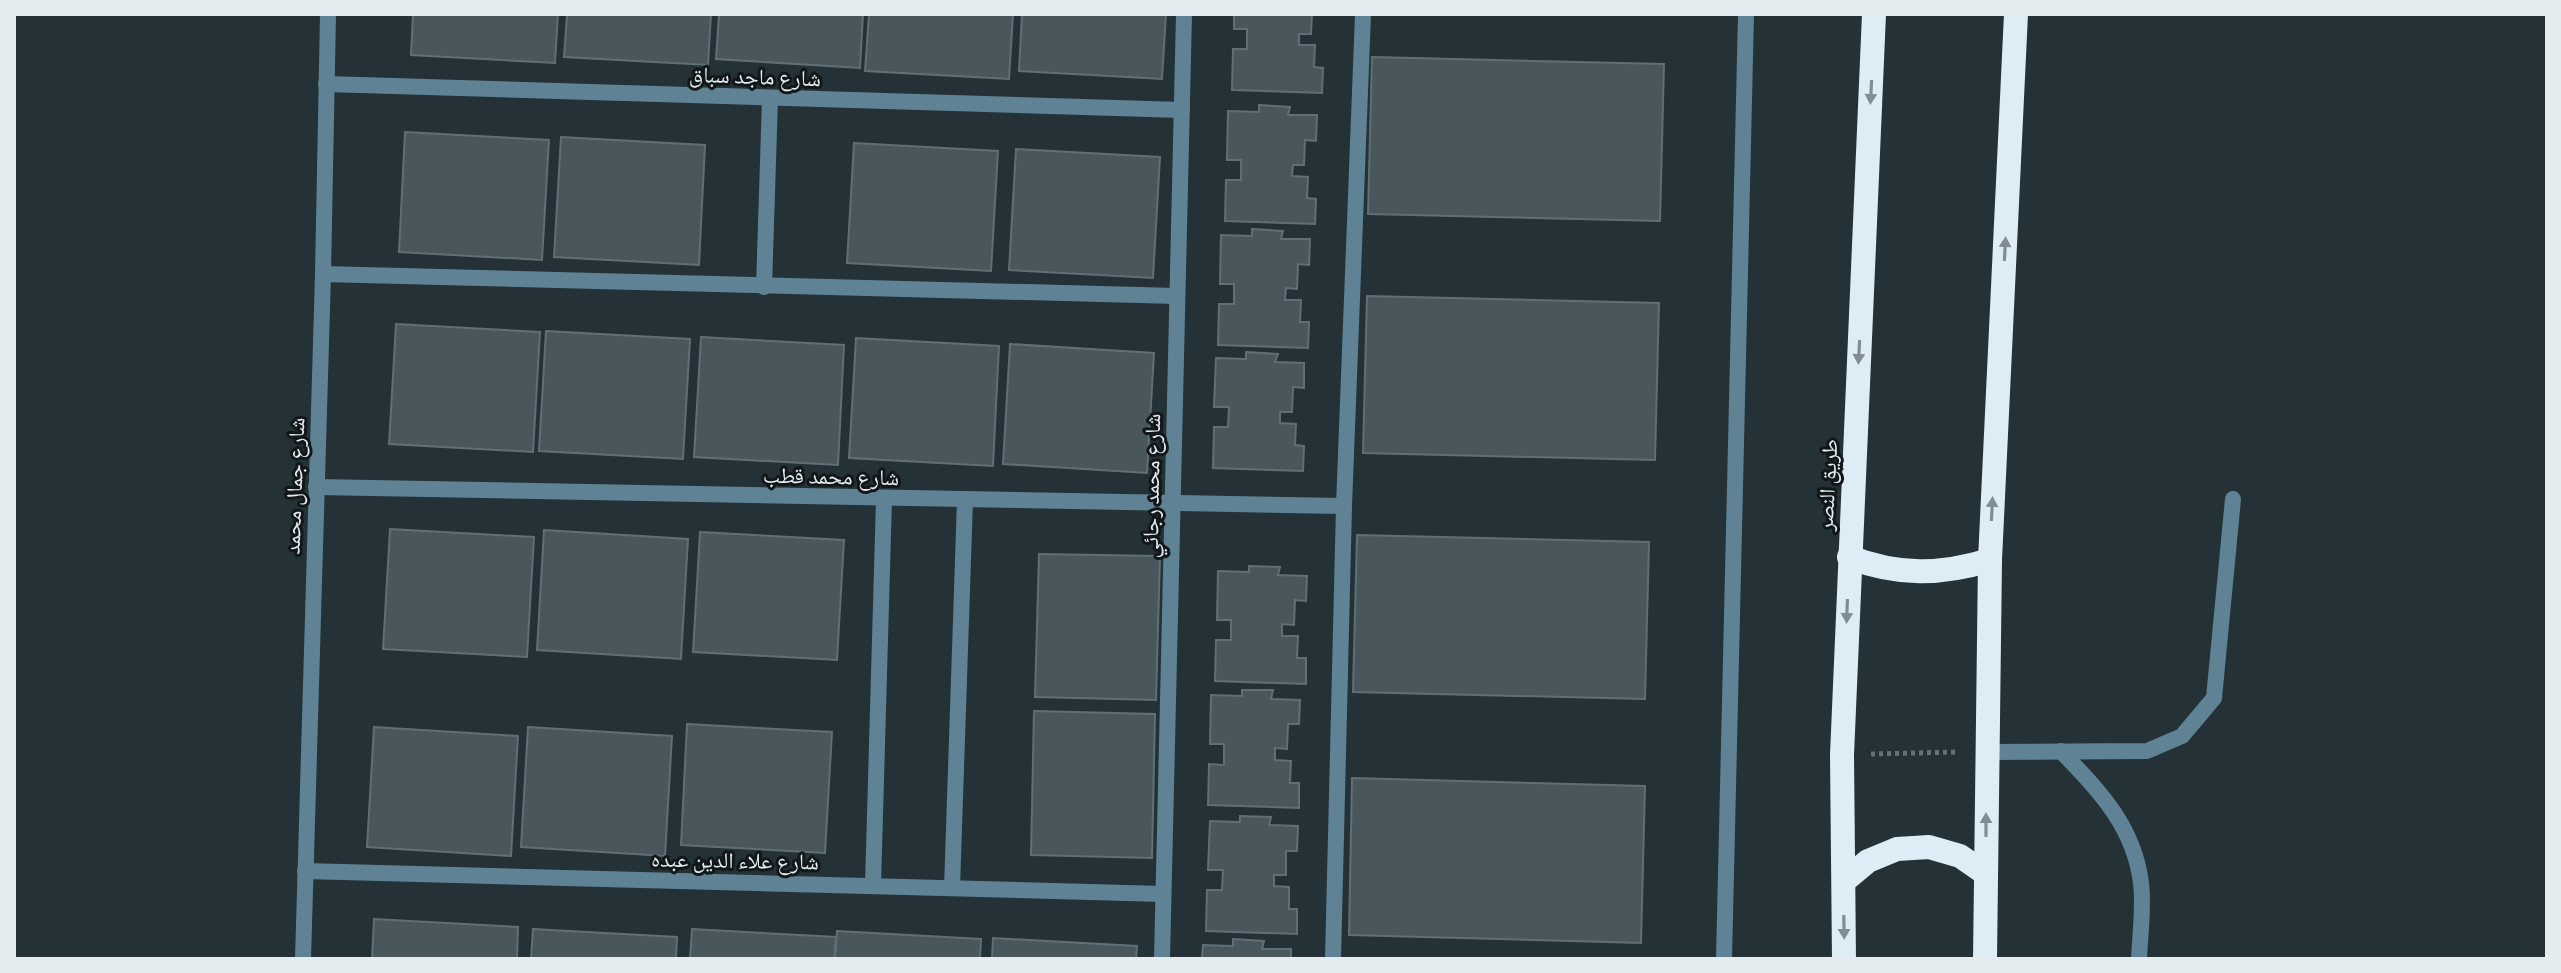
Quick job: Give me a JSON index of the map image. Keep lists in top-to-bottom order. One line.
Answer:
{"streets":{"highway":["طريق النصر"],"street":["شارع ماجد سباق","شارع محمد قطب","شارع جمال محمد","شارع محمد رجائي","شارع علاء الدين عبده"]},"crossings":[["شارع ماجد سباق","شارع جمال محمد"],["شارع ماجد سباق","شارع محمد رجائي"],["شارع محمد قطب","شارع جمال محمد"],["شارع محمد قطب","شارع محمد رجائي"],["شارع جمال محمد","شارع علاء الدين عبده"],["شارع محمد رجائي","شارع علاء الدين عبده"]]}
